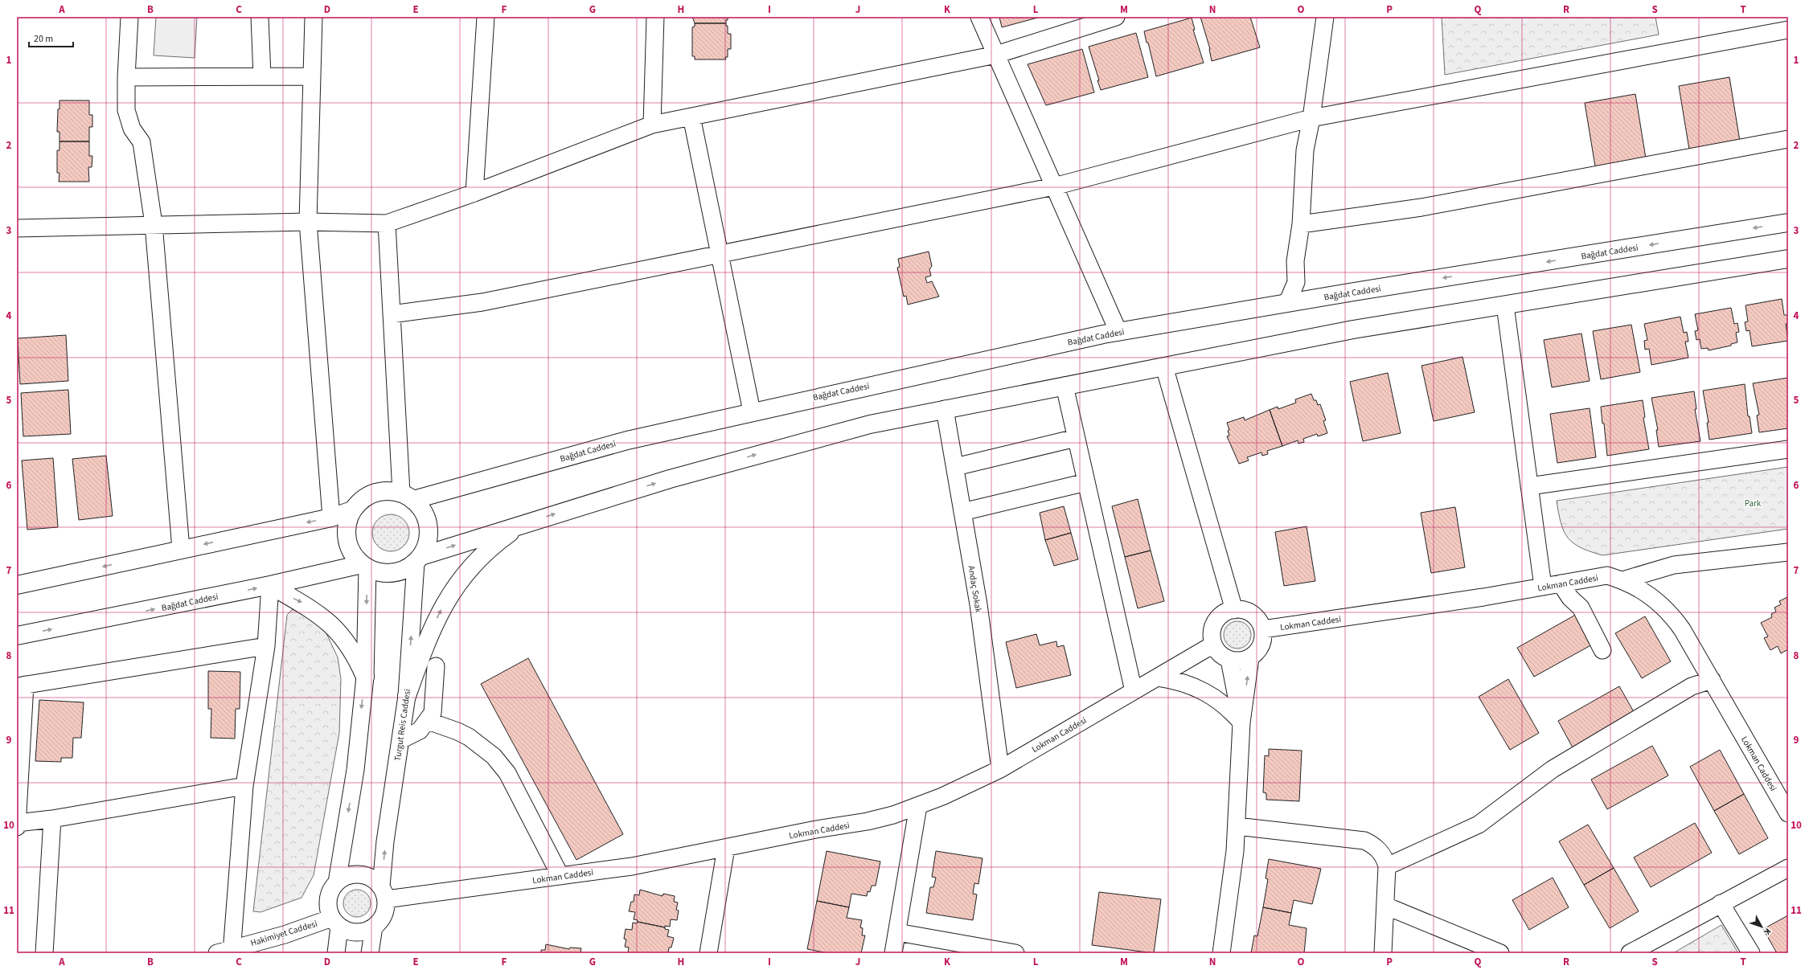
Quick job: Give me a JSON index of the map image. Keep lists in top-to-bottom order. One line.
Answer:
{"streets":{"main road":["Bağdat Caddesi"],"street":["Lokman Caddesi","Andaç Sokak","Turgut Reis Caddesi","Hakimiyet Caddesi"]},"crossings":[["Bağdat Caddesi","Turgut Reis Caddesi"],["Lokman Caddesi","Andaç Sokak"],["Lokman Caddesi","Turgut Reis Caddesi"],["Lokman Caddesi","Hakimiyet Caddesi"],["Turgut Reis Caddesi","Hakimiyet Caddesi"]],"parks":["Park"],"scale_bar":"20 m","north":"bottom right","grid":{"columns":["A","B","C","D","E","F","G","H","I","J","K","L","M","N","O","P","Q","R","S","T"],"rows":["1","2","3","4","5","6","7","8","9","10","11"]}}
